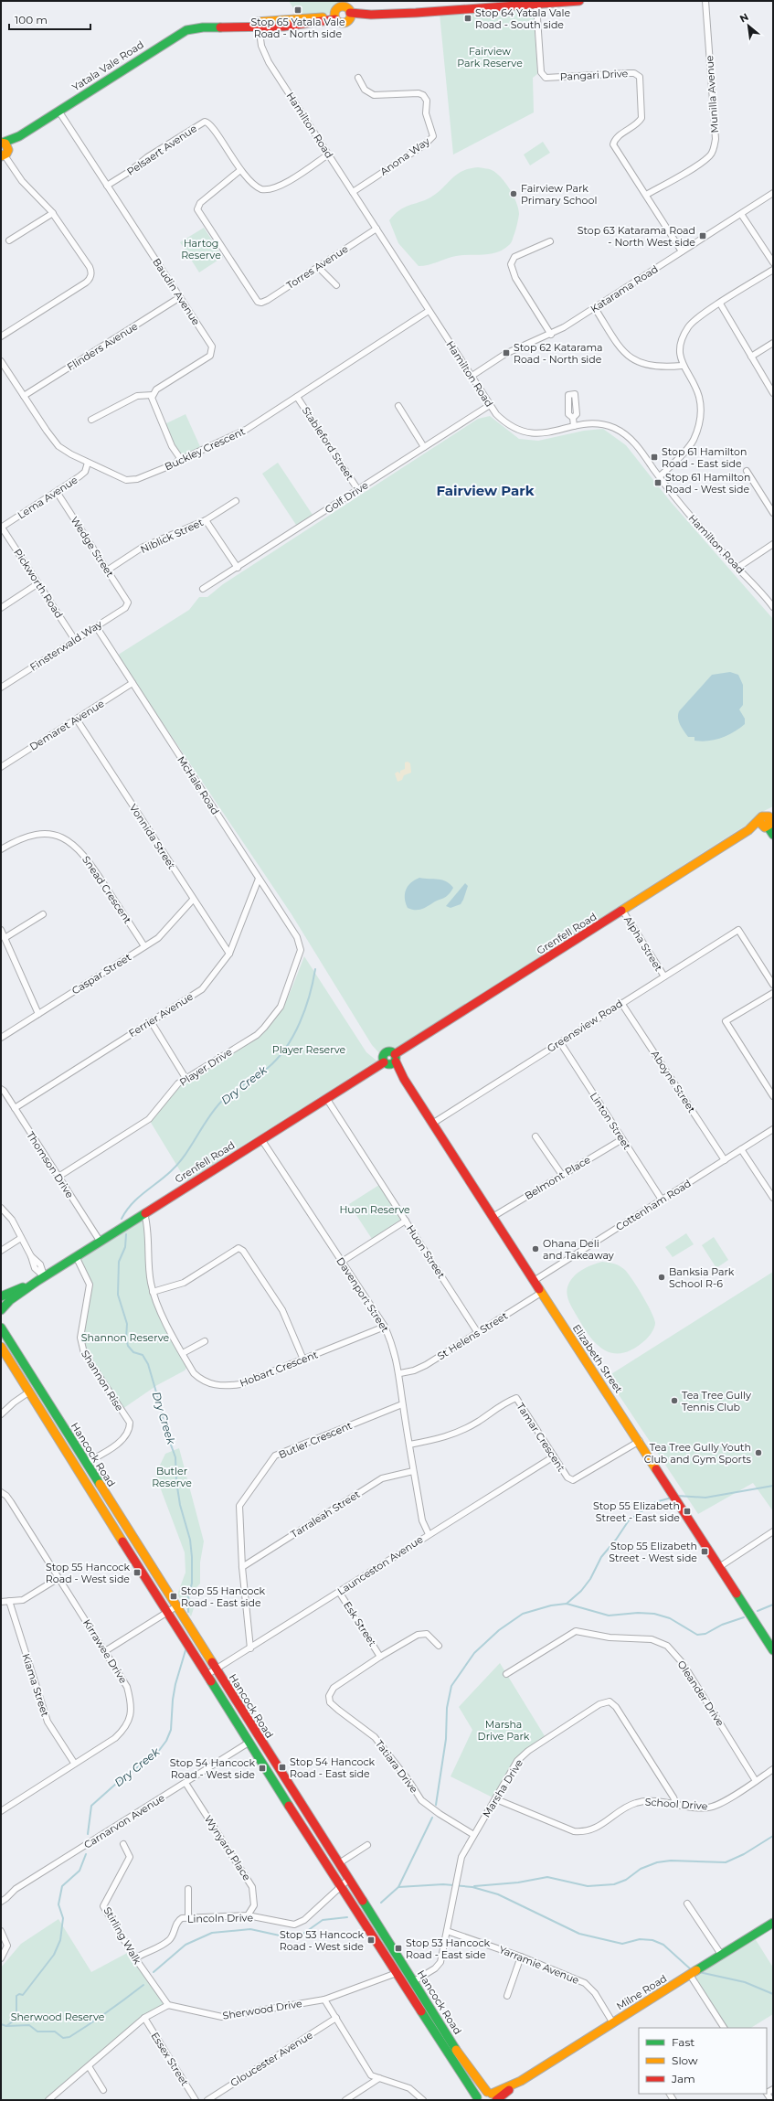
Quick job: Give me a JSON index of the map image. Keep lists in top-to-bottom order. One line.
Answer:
{"streets":{"main road":["Yatala Vale Road","Grenfell Road","Elizabeth Street","Hancock Road","Milne Road"],"street":["Pangari Drive","Munilla Avenue","Hamilton Road","Pelsaert Avenue","Anona Way","Torres Avenue","Katarama Road","Baudin Avenue","Flinders Avenue","Stableford Street","Buckley Crescent","Lema Avenue","Golf Drive","Niblick Street","Wedge Street","Pickworth Road","Finsterwald Way","Demaret Avenue","McHale Road","Vonnida Street","Snead Crescent","Alpha Street","Caspar Street","Ferrier Avenue","Greensview Road","Player Drive","Aboyne Street","Linton Street","Thomson Drive","Belmont Place","Cottenham Road","Huon Street","Davenport Street","St Helens Street","Hobart Crescent","Shannon Rise","Tamar Crescent","Butler Crescent","Tarraleah Street","Launceston Avenue","Esk Street","Kirrawee Drive","Kiama Street","Oleander Drive","Tatiara Drive","Marsha Drive","School Drive","Carnarvon Avenue","Wynyard Place","Lincoln Drive","Stirling Walk","Yarramie Avenue","Sherwood Drive","Essex Street","Gloucester Avenue"]},"crossings":[["Yatala Vale Road","Hamilton Road"],["Yatala Vale Road","Baudin Avenue"],["Pangari Drive","Munilla Avenue"],["Pangari Drive","Katarama Road"],["Hamilton Road","Pelsaert Avenue"],["Hamilton Road","Anona Way"],["Hamilton Road","Torres Avenue"],["Hamilton Road","Katarama Road"],["Hamilton Road","Buckley Crescent"],["Hamilton Road","Golf Drive"],["Pelsaert Avenue","Torres Avenue"],["Pelsaert Avenue","Baudin Avenue"],["Baudin Avenue","Flinders Avenue"],["Flinders Avenue","Buckley Crescent"],["Stableford Street","Buckley Crescent"],["Stableford Street","Golf Drive"],["Buckley Crescent","Lema Avenue"],["Lema Avenue","Wedge Street"],["Lema Avenue","Pickworth Road"],["Niblick Street","Wedge Street"],["Wedge Street","Finsterwald Way"],["Pickworth Road","Finsterwald Way"],["Finsterwald Way","McHale Road"],["Demaret Avenue","McHale Road"],["Demaret Avenue","Vonnida Street"],["McHale Road","Ferrier Avenue"],["McHale Road","Player Drive"],["Vonnida Street","Caspar Street"],["Vonnida Street","Ferrier Avenue"],["Snead Crescent","Caspar Street"],["Grenfell Road","Alpha Street"],["Grenfell Road","Thomson Drive"],["Grenfell Road","Huon Street"],["Grenfell Road","Davenport Street"],["Grenfell Road","Elizabeth Street"],["Grenfell Road","Hobart Crescent"],["Grenfell Road","Shannon Rise"],["Alpha Street","Greensview Road"],["Ferrier Avenue","Thomson Drive"],["Greensview Road","Aboyne Street"],["Greensview Road","Linton Street"],["Greensview Road","Elizabeth Street"],["Player Drive","Thomson Drive"],["Aboyne Street","Cottenham Road"],["Linton Street","Belmont Place"],["Linton Street","Cottenham Road"],["Belmont Place","Elizabeth Street"],["Cottenham Road","Elizabeth Street"],["Huon Street","St Helens Street"],["Davenport Street","St Helens Street"],["Davenport Street","Hobart Crescent"],["Davenport Street","Tamar Crescent"],["Davenport Street","Butler Crescent"],["Davenport Street","Tarraleah Street"],["Davenport Street","Launceston Avenue"],["St Helens Street","Elizabeth Street"],["Elizabeth Street","Tamar Crescent"],["Shannon Rise","Hancock Road"],["Tamar Crescent","Launceston Avenue"],["Butler Crescent","Tarraleah Street"],["Butler Crescent","Launceston Avenue"],["Hancock Road","Launceston Avenue"],["Hancock Road","Marsha Drive"],["Hancock Road","Carnarvon Avenue"],["Hancock Road","Lincoln Drive"],["Hancock Road","Milne Road"],["Hancock Road","Sherwood Drive"],["Launceston Avenue","Esk Street"],["Esk Street","Tatiara Drive"],["Kirrawee Drive","Kiama Street"],["Oleander Drive","School Drive"],["Tatiara Drive","Marsha Drive"],["Marsha Drive","School Drive"],["Marsha Drive","Yarramie Avenue"],["Carnarvon Avenue","Wynyard Place"],["Wynyard Place","Lincoln Drive"],["Lincoln Drive","Stirling Walk"],["Stirling Walk","Sherwood Drive"],["Yarramie Avenue","Milne Road"]],"districts":["Fairview Park"],"water":["Dry Creek"],"parks":["Fairview Park Reserve","Hartog Reserve","Player Reserve","Huon Reserve","Shannon Reserve","Butler Reserve","Marsha Drive Park","Sherwood Reserve"],"places":{"transit":["Stop 65 Yatala Vale Road - North side","Stop 64 Yatala Vale Road - South side","Stop 63 Katarama Road - North West side","Stop 62 Katarama Road - North side","Stop 61 Hamilton Road - East side","Stop 61 Hamilton Road - West side","Stop 55 Elizabeth Street - East side","Stop 55 Elizabeth Street - West side","Stop 55 Hancock Road - West side","Stop 55 Hancock Road - East side","Stop 54 Hancock Road - East side","Stop 54 Hancock Road - West side","Stop 53 Hancock Road - West side","Stop 53 Hancock Road - East side"],"other":["Fairview Park Primary School","Ohana Deli and Takeaway","Banksia Park School R-6","Tea Tree Gully Tennis Club","Tea Tree Gully Youth Club and Gym Sports"]},"legend":["Fast","Slow","Jam"],"scale_bar":"100 m","north":"top left"}
